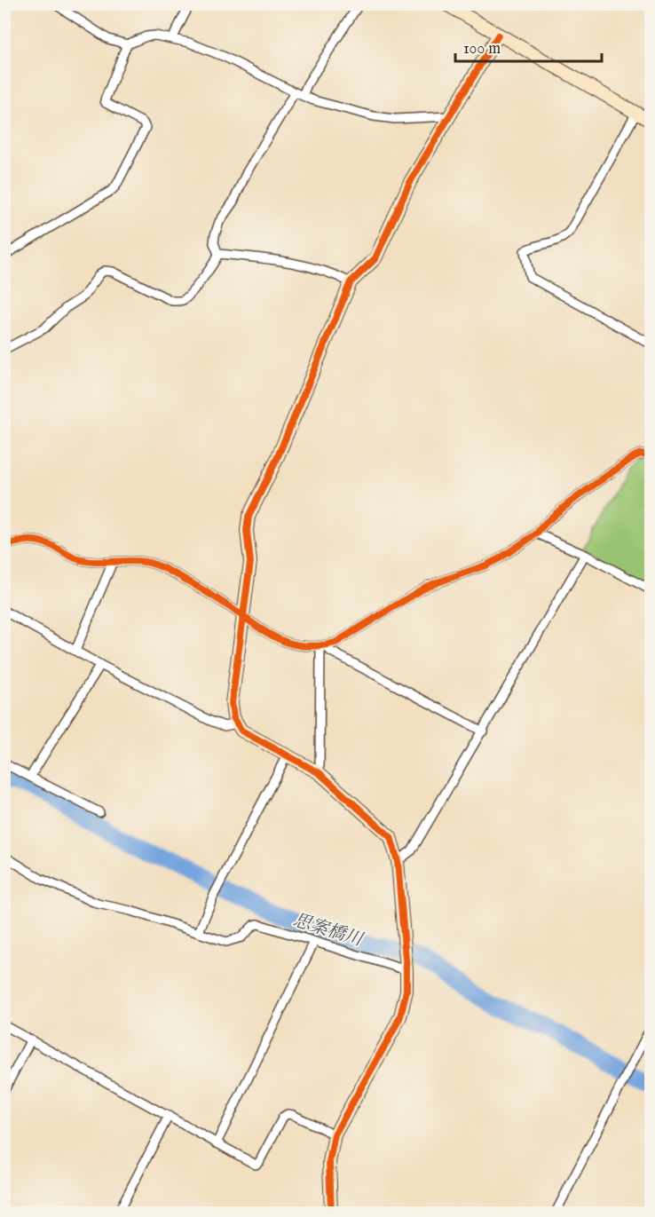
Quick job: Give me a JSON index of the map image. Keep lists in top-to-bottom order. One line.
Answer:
{"water":["思案橋川"],"scale_bar":"100 m"}
